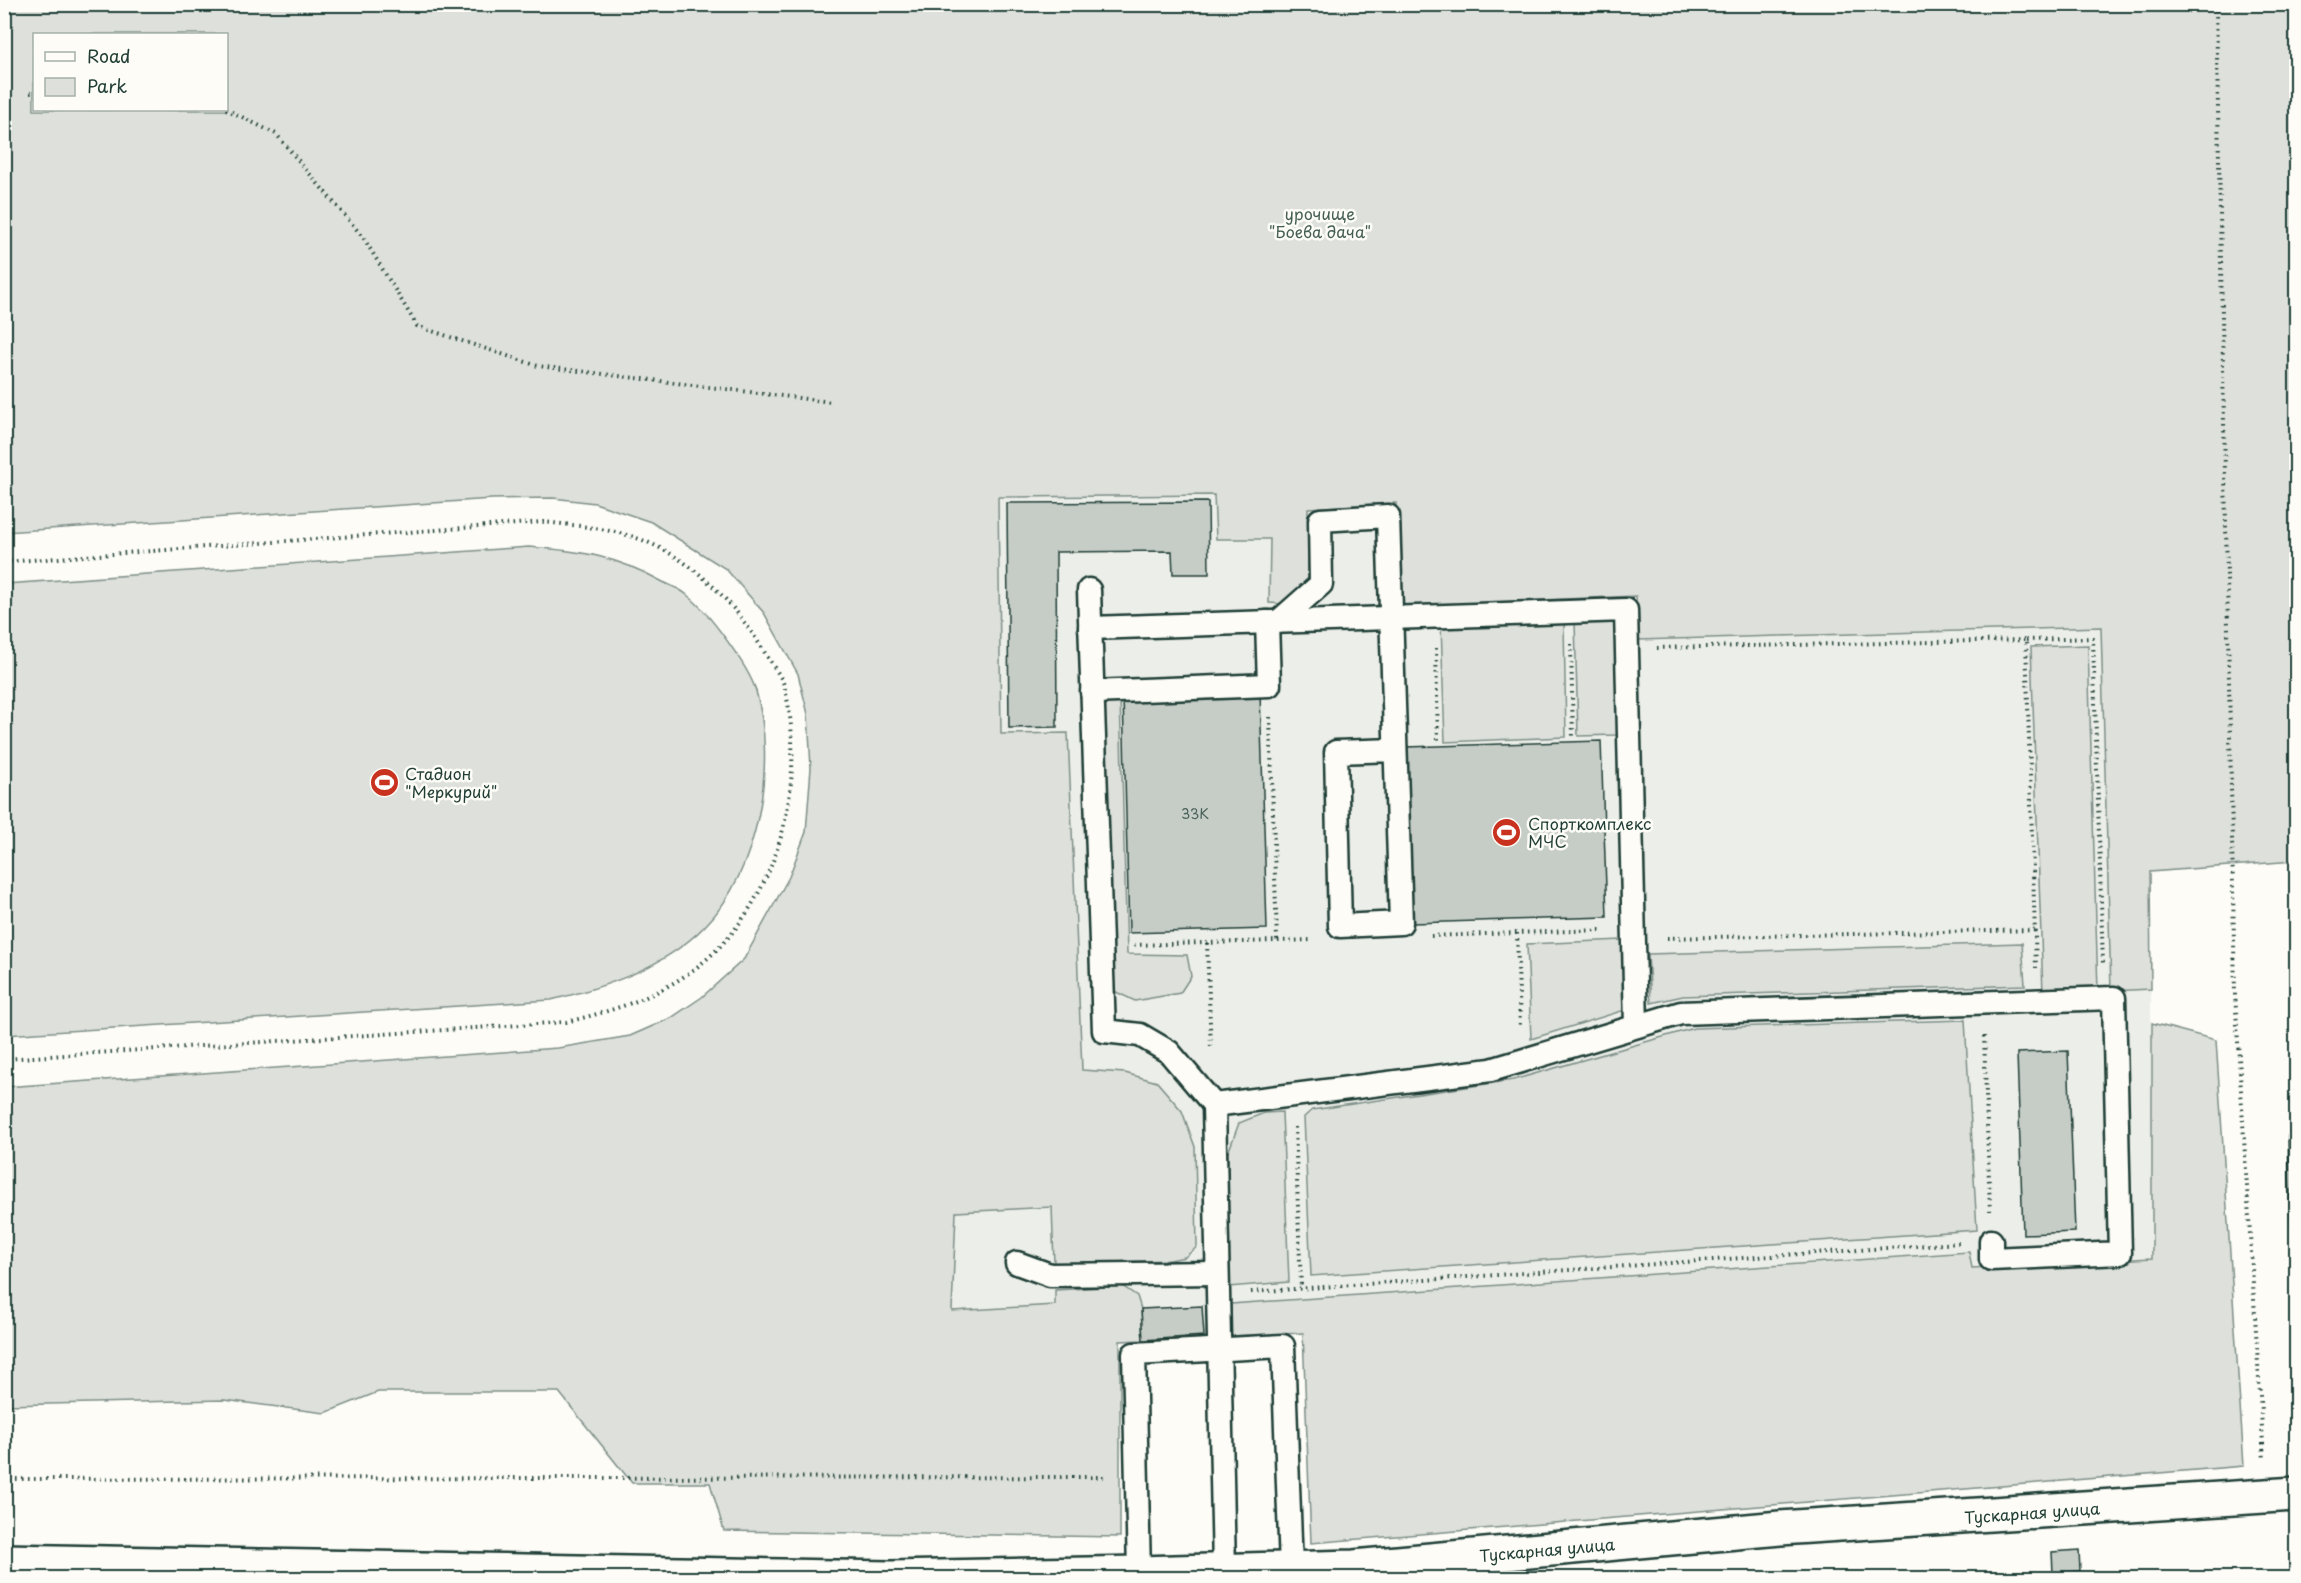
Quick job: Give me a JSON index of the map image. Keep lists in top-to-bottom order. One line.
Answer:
{"streets":{"street":["Тускарная улица"]},"parks":["урочище \"Боева дача\""],"places":{"sports":["Стадион \"Меркурий\"","Спорткомплекс МЧС"]},"house_numbers":["33К"],"legend":["Road","Park"]}
